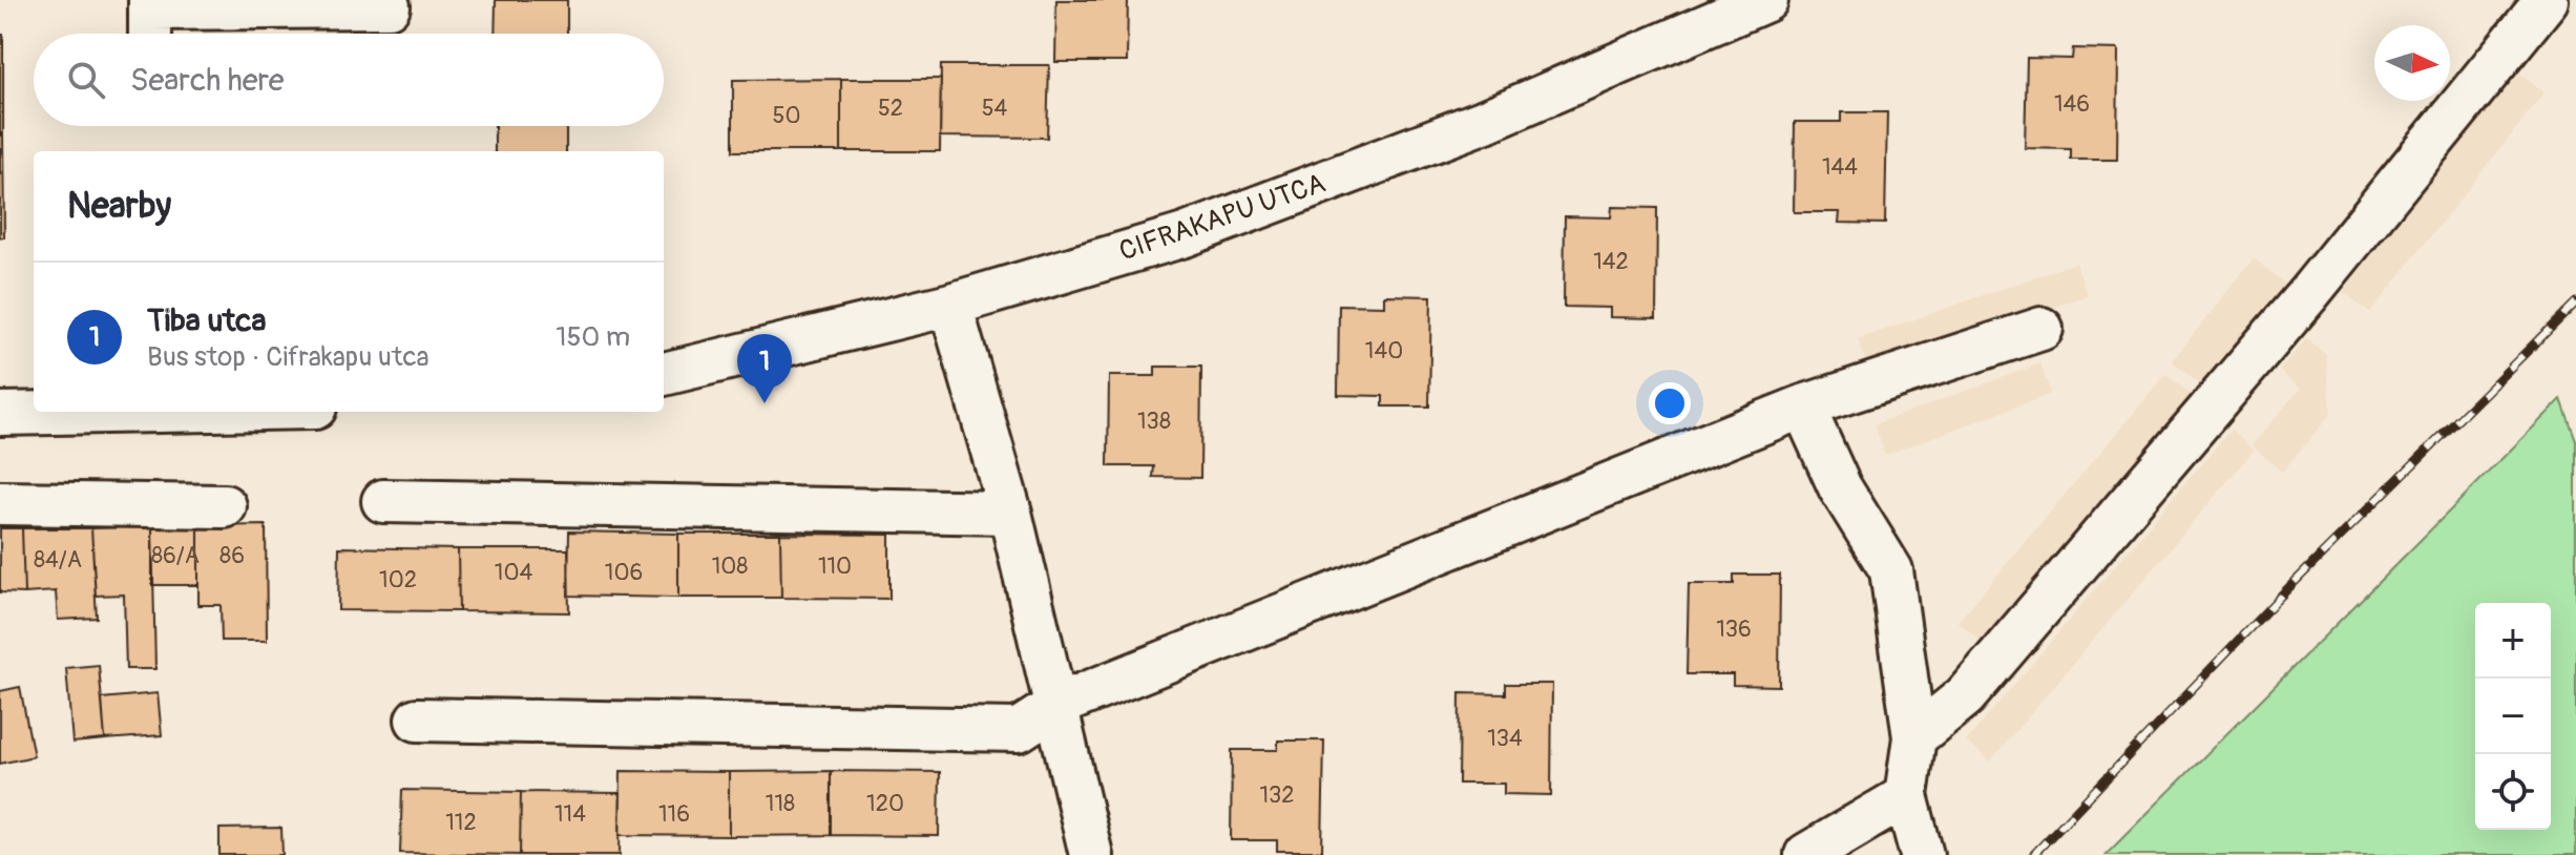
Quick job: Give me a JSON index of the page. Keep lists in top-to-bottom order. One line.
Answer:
{"streets":{"street":["CIFRAKAPU UTCA"]},"house_numbers":["146","52","54","50","144","142","140","138","86/A","86","84/A","108","110","104","106","102","136","134","132","118","120","114","116","112"],"north":"right","page":{"search":"Search here","heading":"Nearby","list":[{"mark":"1","name":"Tiba utca","note":"Bus stop · Cifrakapu utca","value":"150 m"}],"pins":"1","map_buttons":["+","−"]}}
